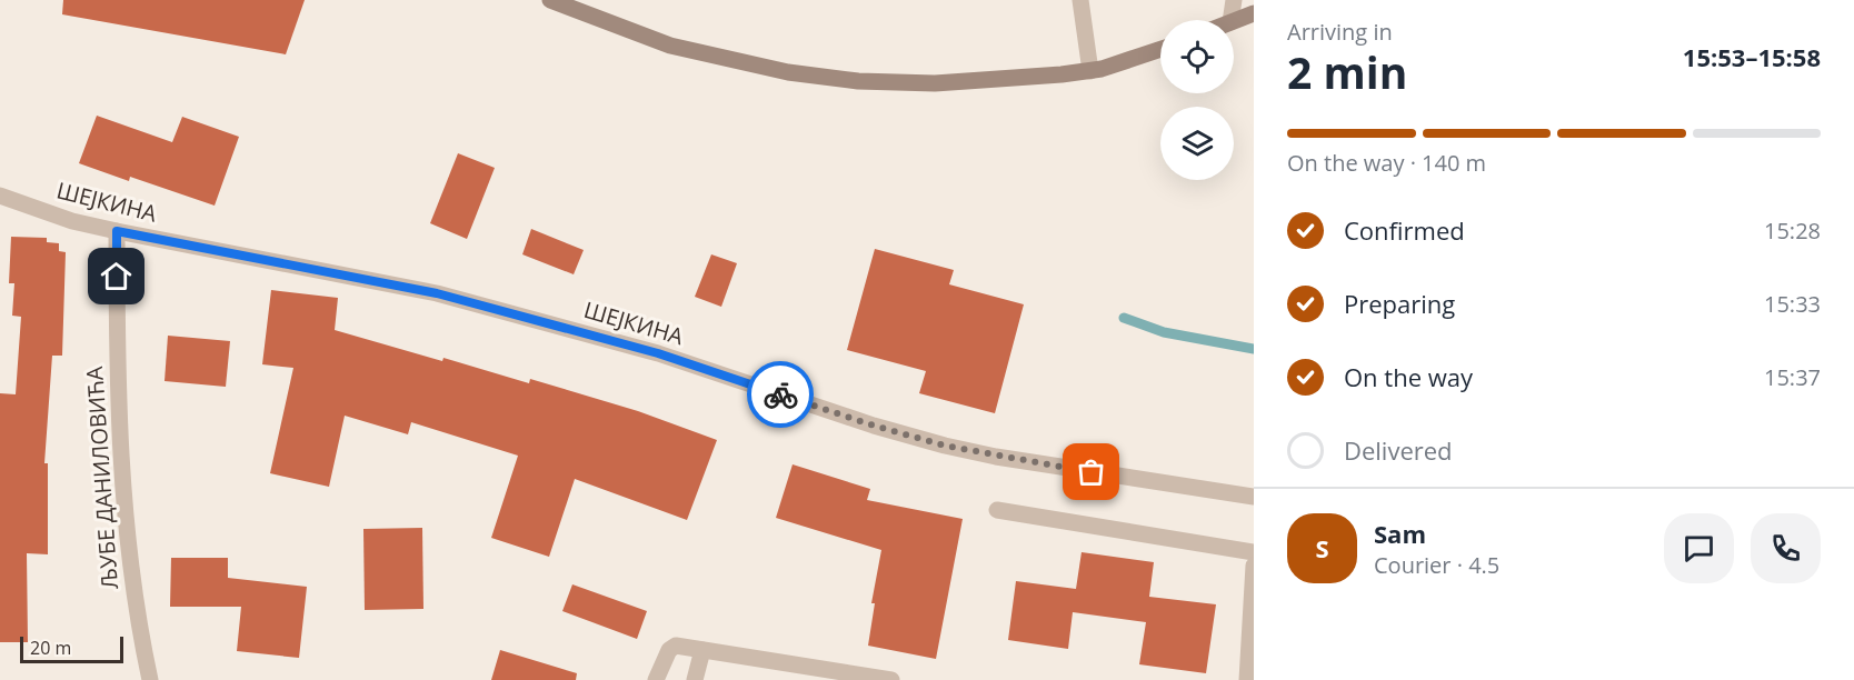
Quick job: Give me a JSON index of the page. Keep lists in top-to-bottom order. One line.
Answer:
{"streets":{"street":["ШЕЈКИНА","ЉУБЕ ДАНИЛОВИЋА"]},"crossings":[["ШЕЈКИНА","ЉУБЕ ДАНИЛОВИЋА"]],"scale_bar":"20 m","page":{"heading":["2 min","Arriving in","15:53–15:58"],"panel":["Sam","Courier · 4.5"],"bar":"On the way · 140 m","list":[["Confirmed","15:28"],["Preparing","15:33"],["On the way","15:37"],"Delivered"],"round":"S","scale":"20 m"}}
